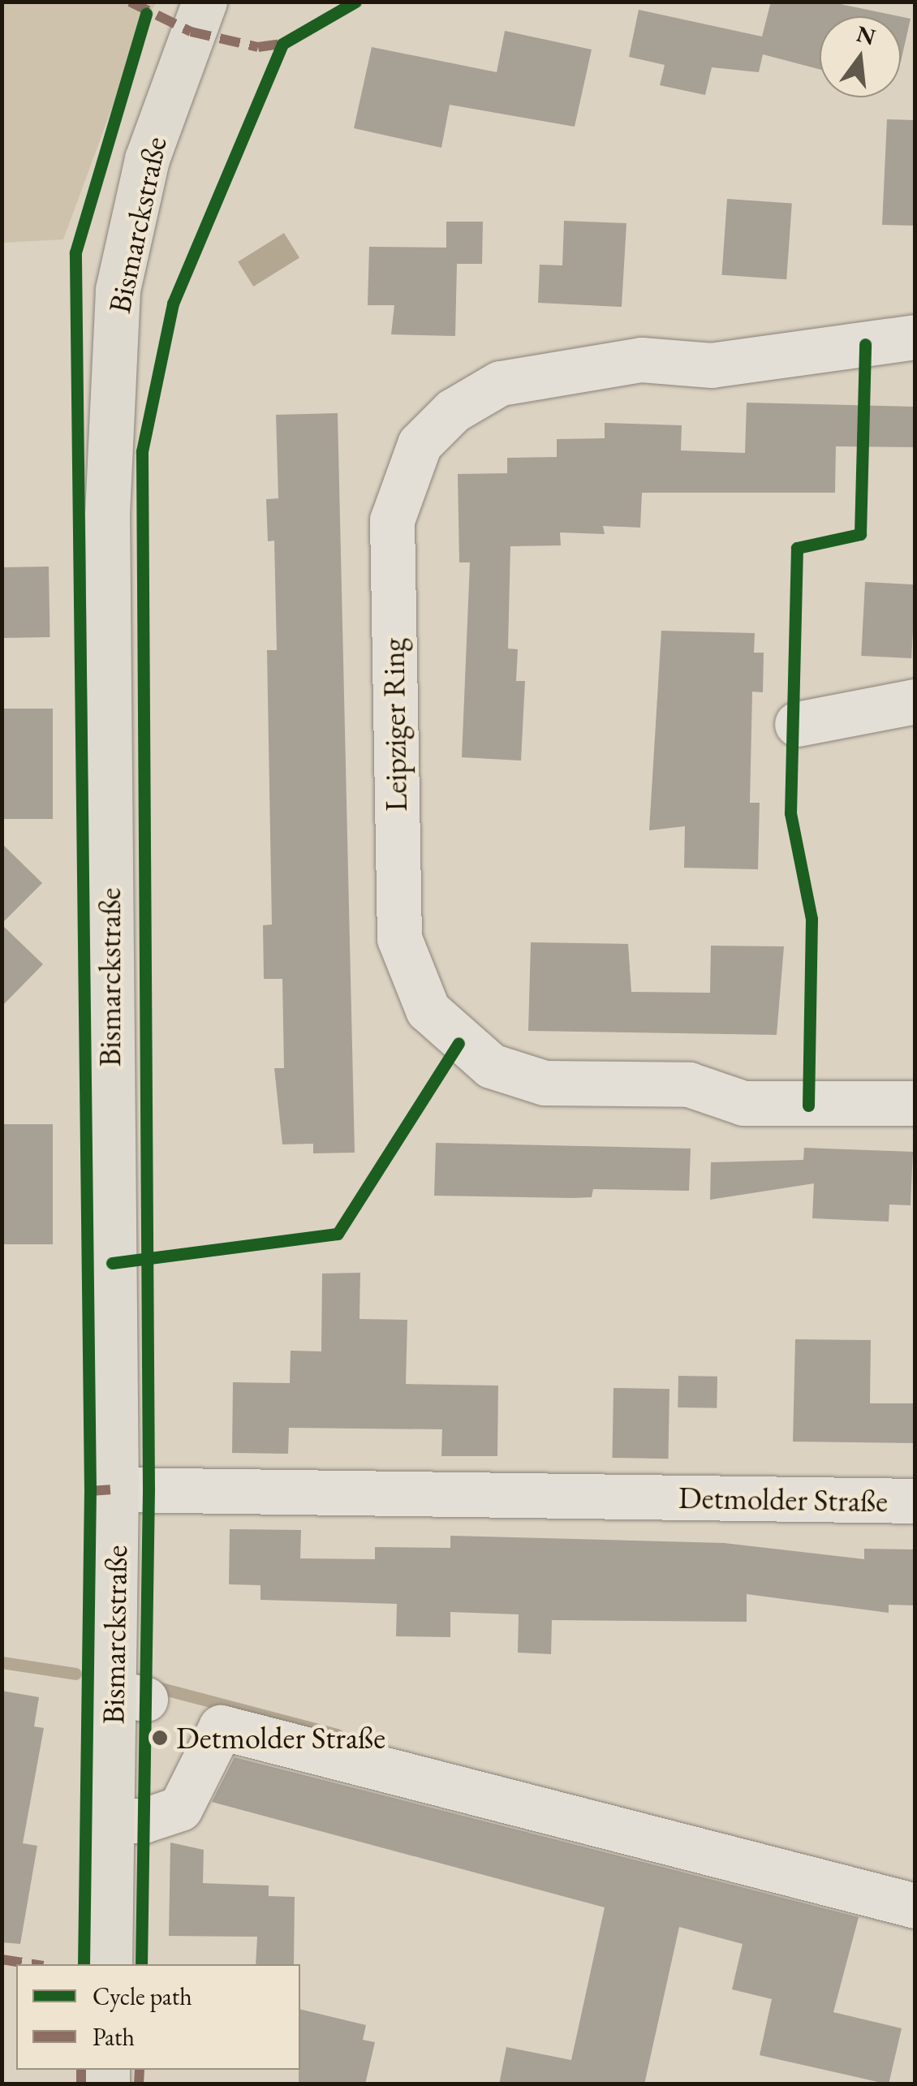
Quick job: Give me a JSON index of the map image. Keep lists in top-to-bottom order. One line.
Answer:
{"streets":{"main road":["Bismarckstraße"],"street":["Leipziger Ring","Detmolder Straße"]},"crossings":[["Bismarckstraße","Detmolder Straße"]],"places":["Detmolder Straße"],"legend":["Cycle path","Path"],"north":"top"}
